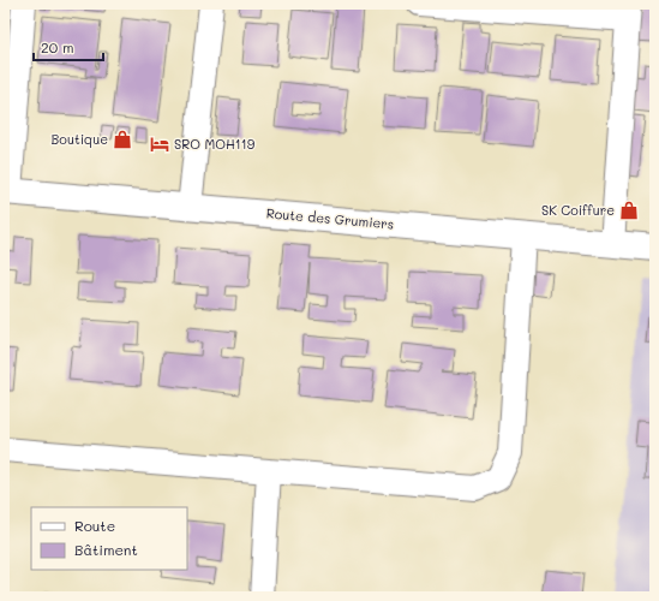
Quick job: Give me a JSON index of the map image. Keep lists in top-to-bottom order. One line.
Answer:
{"streets":{"main road":["Route des Grumiers"]},"places":{"shop":["Boutique","SK Coiffure"],"hotel":["SRO MOH119"]},"legend":["Route","Bâtiment"],"scale_bar":"20 m"}
